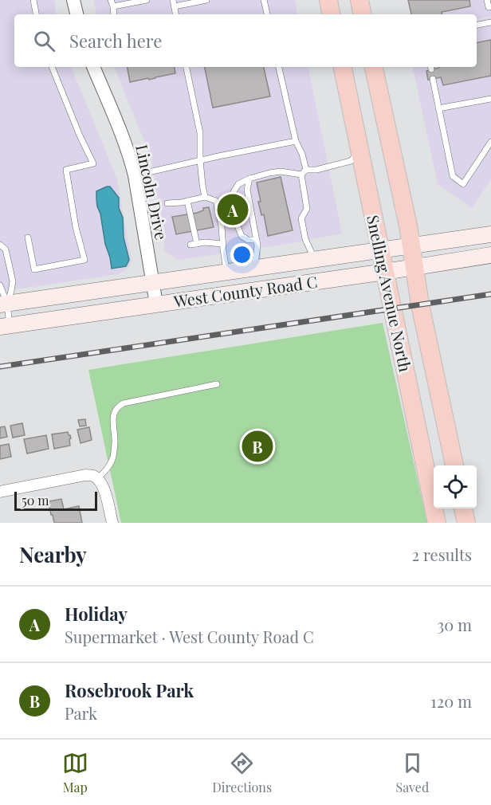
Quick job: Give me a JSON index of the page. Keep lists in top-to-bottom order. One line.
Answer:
{"streets":{"highway":["Snelling Avenue North"],"main road":["West County Road C"],"street":["Lincoln Drive"]},"crossings":[["Lincoln Drive","West County Road C"],["West County Road C","Snelling Avenue North"]],"scale_bar":"50 m","page":{"search":"Search here","pins":["A","B"],"scale":"50 m","heading":["Nearby","2 results"],"list":[{"mark":"A","name":"Holiday","note":"Supermarket · West County Road C","value":"30 m"},{"mark":"B","name":"Rosebrook Park","note":"Park","value":"120 m"}],"nav":["Map","Directions","Saved"]}}
